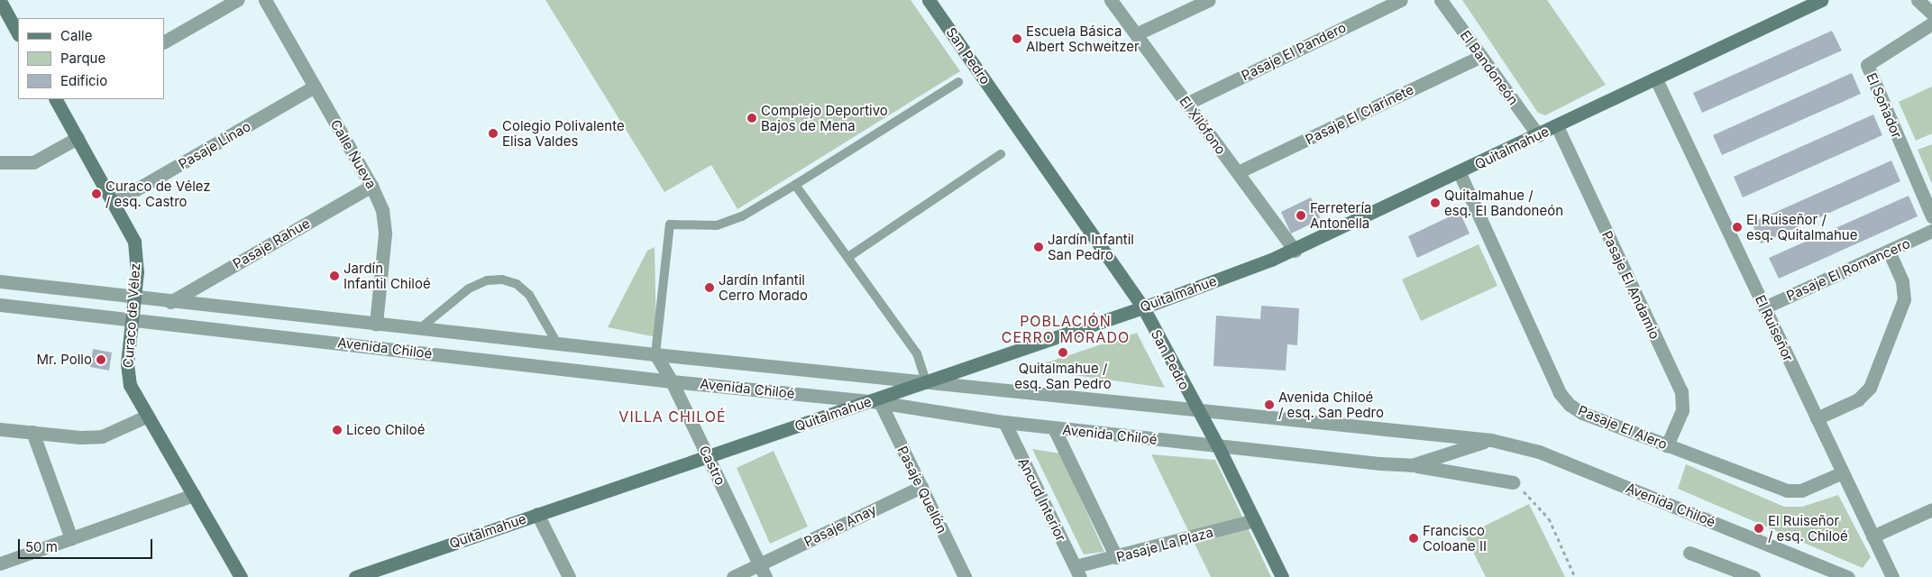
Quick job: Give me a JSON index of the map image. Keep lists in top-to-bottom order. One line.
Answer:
{"streets":{"street":["Pasaje El Pandero","San Pedro","El Bandoneón","El Soñador","Pasaje El Clarinete","El Xilófono","Pasaje Linao","Quitalmahue","Calle Nueva","Pasaje Rahue","Pasaje El Romancero","Pasaje El Andamio","Curaco de Vélez","El Ruiseñor","Avenida Chiloé","Pasaje El Alero","Castro","Pasaje Quellón","Ancud Interior","Pasaje Anay","Pasaje La Plaza"]},"crossings":[["Pasaje El Pandero","El Xilófono"],["San Pedro","Quitalmahue"],["San Pedro","Avenida Chiloé"],["San Pedro","Pasaje La Plaza"],["El Bandoneón","Pasaje El Clarinete"],["El Bandoneón","Quitalmahue"],["Pasaje El Clarinete","El Xilófono"],["El Xilófono","Quitalmahue"],["Pasaje Linao","Calle Nueva"],["Pasaje Linao","Curaco de Vélez"],["Quitalmahue","Pasaje El Andamio"],["Quitalmahue","El Ruiseñor"],["Quitalmahue","Avenida Chiloé"],["Quitalmahue","Pasaje El Alero"],["Quitalmahue","Castro"],["Quitalmahue","Pasaje Quellón"],["Calle Nueva","Pasaje Rahue"],["Calle Nueva","Avenida Chiloé"],["Pasaje Rahue","Avenida Chiloé"],["Pasaje El Romancero","El Ruiseñor"],["Pasaje El Andamio","Pasaje El Alero"],["Curaco de Vélez","Avenida Chiloé"],["El Ruiseñor","Pasaje El Alero"],["Avenida Chiloé","Castro"],["Avenida Chiloé","Pasaje Quellón"],["Avenida Chiloé","Ancud Interior"],["Castro","Pasaje Anay"],["Pasaje Quellón","Pasaje Anay"],["Ancud Interior","Pasaje La Plaza"]],"districts":["POBLACIÓN CERRO MORADO","VILLA CHILOÉ"],"places":["Escuela Básica Albert Schweitzer","Complejo Deportivo Bajos de Mena","Colegio Polivalente Elisa Valdes","Curaco de Vélez / esq. Castro","Quitalmahue / esq. El Bandoneón","Ferretería Antonella","El Ruiseñor / esq. Quitalmahue","Jardín Infantil San Pedro","Jardín Infantil Chiloé","Jardín Infantil Cerro Morado","Quitalmahue / esq. San Pedro","Mr. Pollo","Avenida Chiloé / esq. San Pedro","Liceo Chiloé","El Ruiseñor / esq. Chiloé","Francisco Coloane II"],"legend":["Calle","Parque","Edificio"],"scale_bar":"50 m"}
